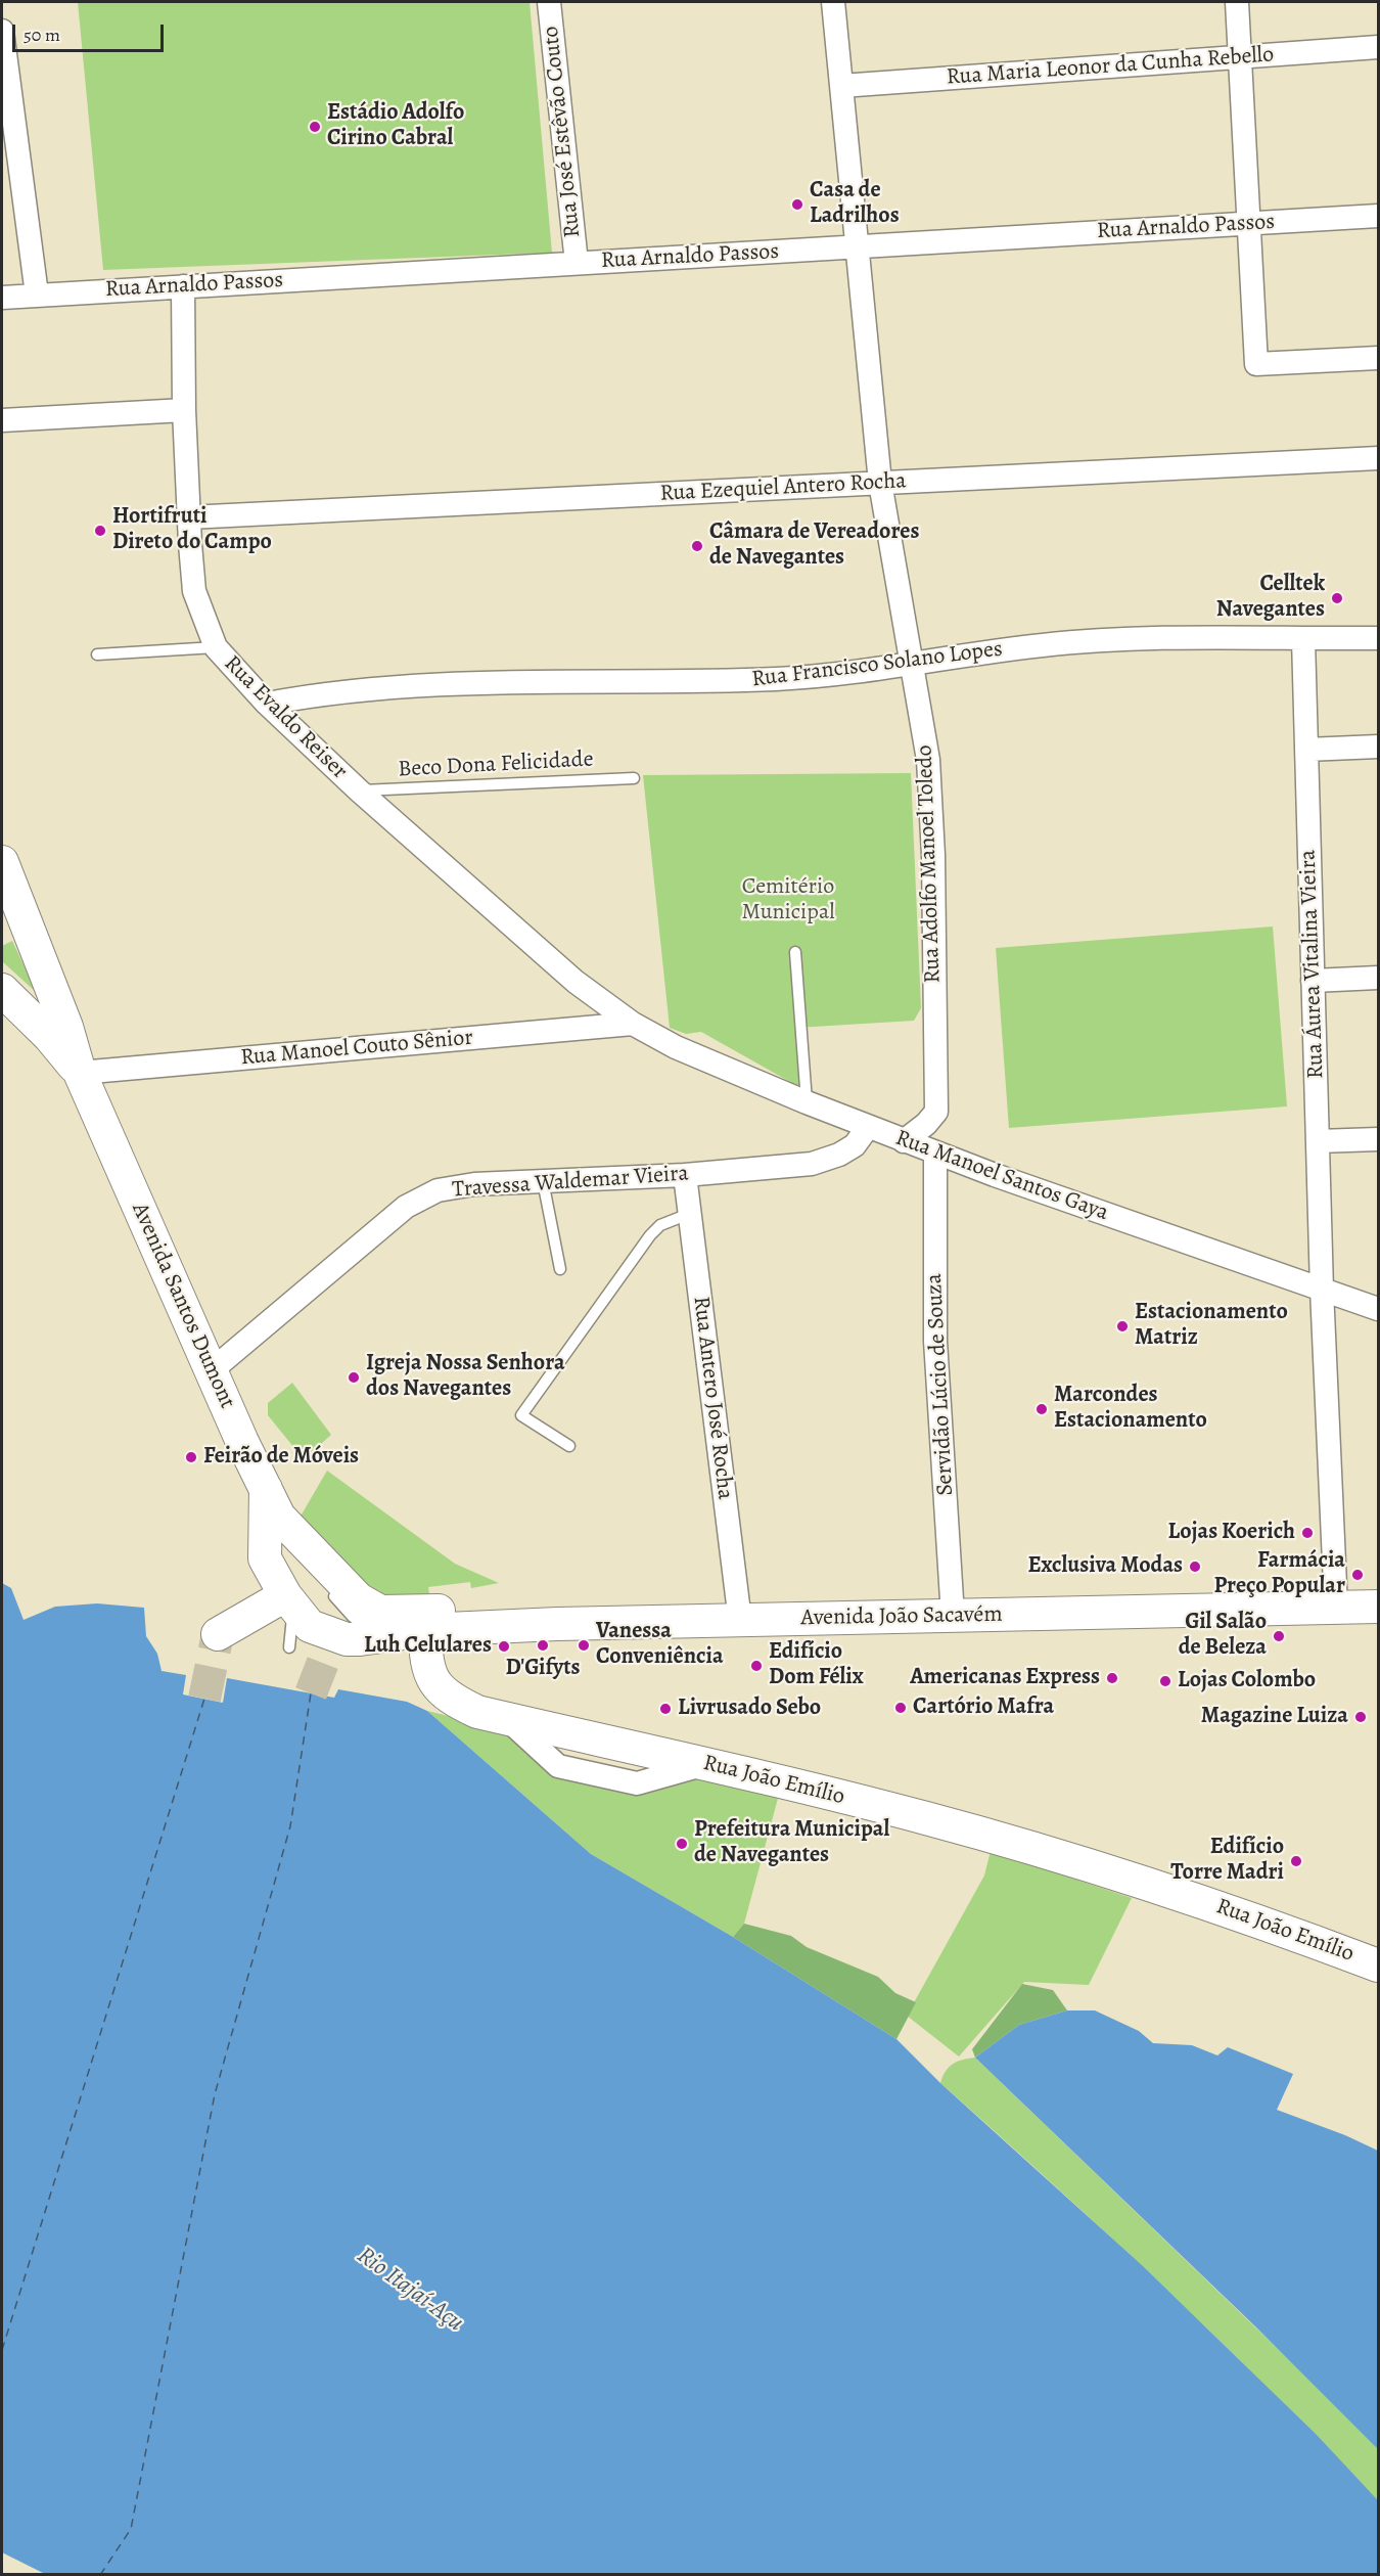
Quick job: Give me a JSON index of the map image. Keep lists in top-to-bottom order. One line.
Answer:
{"streets":{"main road":["Avenida Santos Dumont","Avenida João Sacavém","Rua João Emílio"],"street":["Rua Maria Leonor da Cunha Rebello","Rua José Estêvão Couto","Rua Arnaldo Passos","Rua Ezequiel Antero Rocha","Rua Francisco Solano Lopes","Rua Evaldo Reiser","Rua Adolfo Manoel Toledo","Rua Áurea Vitalina Vieira","Rua Manoel Couto Sênior","Rua Manoel Santos Gaya","Travessa Waldemar Vieira","Servidão Lúcio de Souza","Rua Antero José Rocha"],"lane":["Beco Dona Felicidade"]},"crossings":[["Rua Maria Leonor da Cunha Rebello","Rua Adolfo Manoel Toledo"],["Rua José Estêvão Couto","Rua Arnaldo Passos"],["Rua Arnaldo Passos","Rua Evaldo Reiser"],["Rua Arnaldo Passos","Rua Adolfo Manoel Toledo"],["Rua Ezequiel Antero Rocha","Rua Evaldo Reiser"],["Rua Ezequiel Antero Rocha","Rua Adolfo Manoel Toledo"],["Rua Francisco Solano Lopes","Rua Evaldo Reiser"],["Rua Francisco Solano Lopes","Rua Adolfo Manoel Toledo"],["Rua Francisco Solano Lopes","Rua Áurea Vitalina Vieira"],["Rua Evaldo Reiser","Beco Dona Felicidade"],["Rua Evaldo Reiser","Rua Manoel Couto Sênior"],["Rua Evaldo Reiser","Rua Manoel Santos Gaya"],["Rua Adolfo Manoel Toledo","Rua Manoel Santos Gaya"],["Rua Áurea Vitalina Vieira","Rua Manoel Santos Gaya"],["Rua Áurea Vitalina Vieira","Avenida João Sacavém"],["Rua Manoel Couto Sênior","Rua Manoel Santos Gaya"],["Rua Manoel Couto Sênior","Avenida Santos Dumont"],["Rua Manoel Santos Gaya","Travessa Waldemar Vieira"],["Rua Manoel Santos Gaya","Servidão Lúcio de Souza"],["Travessa Waldemar Vieira","Avenida Santos Dumont"],["Travessa Waldemar Vieira","Rua Antero José Rocha"],["Avenida Santos Dumont","Avenida João Sacavém"],["Servidão Lúcio de Souza","Avenida João Sacavém"],["Rua Antero José Rocha","Avenida João Sacavém"],["Avenida João Sacavém","Rua João Emílio"]],"water":["Rio Itajaí-Açu"],"parks":["Cemitério Municipal"],"places":["Estádio Adolfo Cirino Cabral","Casa de Ladrilhos","Hortifruti Direto do Campo","Câmara de Vereadores de Navegantes","Celltek Navegantes","Estacionamento Matriz","Igreja Nossa Senhora dos Navegantes","Marcondes Estacionamento","Feirão de Móveis","Lojas Koerich","Exclusiva Modas","Farmácia Preço Popular","Gil Salão de Beleza","D'Gifyts","Vanessa Conveniência","Luh Celulares","Edifício Dom Félix","Americanas Express","Lojas Colombo","Cartório Mafra","Livrusado Sebo","Magazine Luiza","Prefeitura Municipal de Navegantes","Edifício Torre Madri"],"scale_bar":"50 m"}
